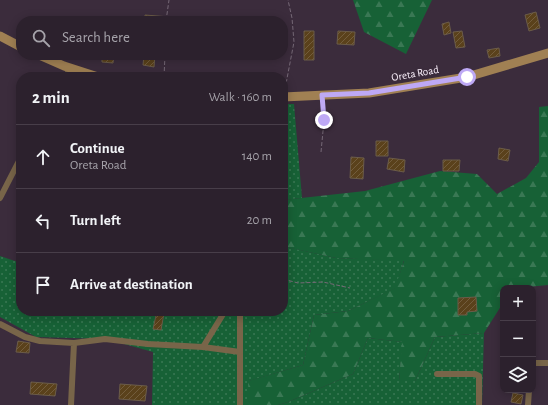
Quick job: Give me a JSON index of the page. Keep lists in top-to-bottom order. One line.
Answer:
{"streets":{"street":["Oreta Road"]},"page":{"search":"Search here","heading":["2 min","Walk · 160 m"],"list":[["Continue","Oreta Road","140 m"],["Turn left","20 m"],"Arrive at destination"],"map_buttons":["+","−"]}}
